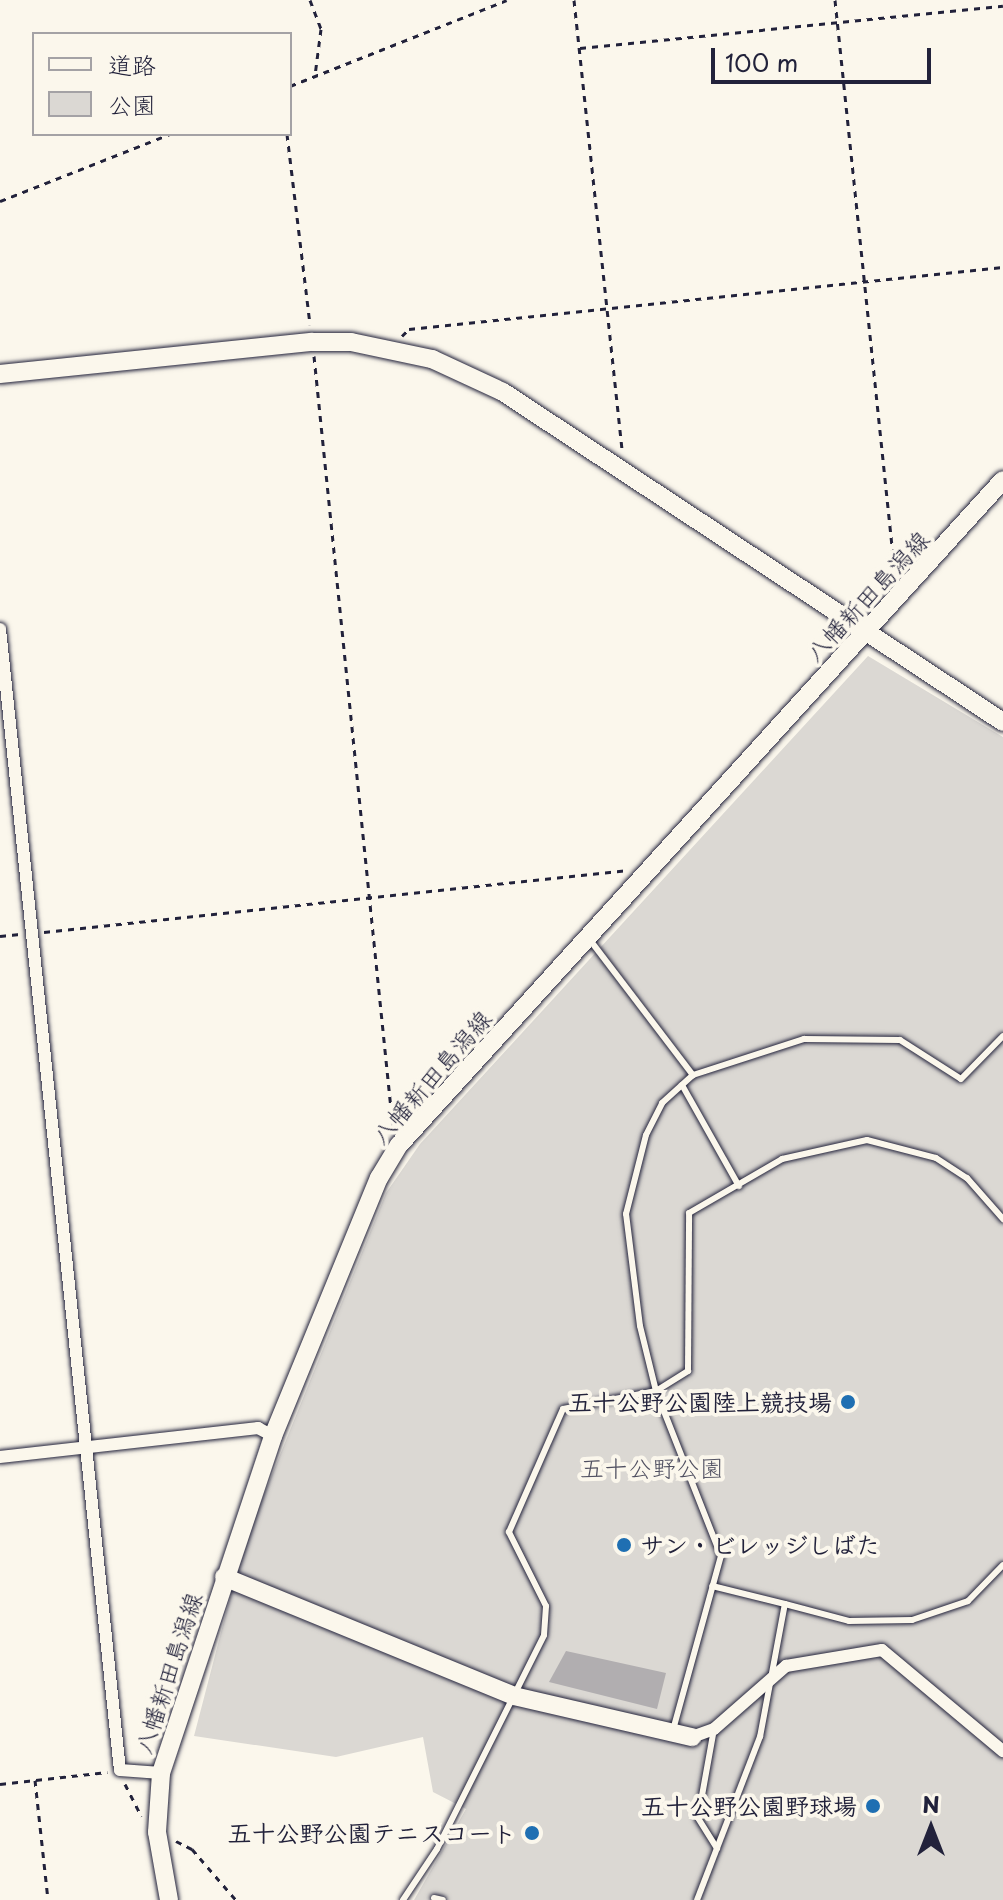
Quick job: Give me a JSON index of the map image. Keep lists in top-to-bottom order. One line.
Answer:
{"streets":{"main road":["八幡新田島潟線"]},"parks":["五十公野公園"],"places":["五十公野公園陸上競技場","サン・ビレッジしばた","五十公野公園野球場","五十公野公園テニスコート"],"legend":["道路","公園"],"scale_bar":"100 m","north":"top"}
